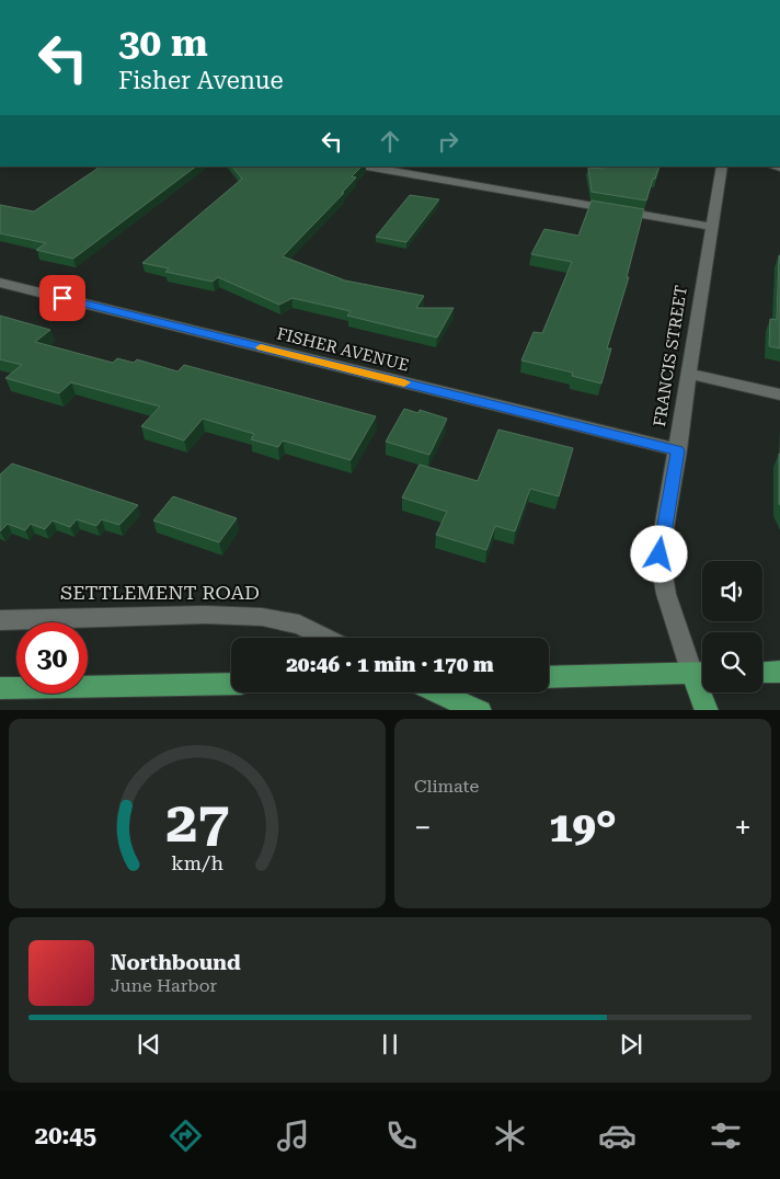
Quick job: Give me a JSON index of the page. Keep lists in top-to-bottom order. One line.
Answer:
{"streets":{"highway":["FRANCIS STREET"],"street":["FISHER AVENUE","SETTLEMENT ROAD"]},"crossings":[["FISHER AVENUE","FRANCIS STREET"]],"page":{"turn":["30 m","Fisher Avenue"],"limit":"30","trip":"20:46 · 1 min · 170 m","tile":"Climate","heat":["−","19°","+"],"song":["Northbound","June Harbor"],"tabs":"20:45","gauge":["27","km/h"]}}
